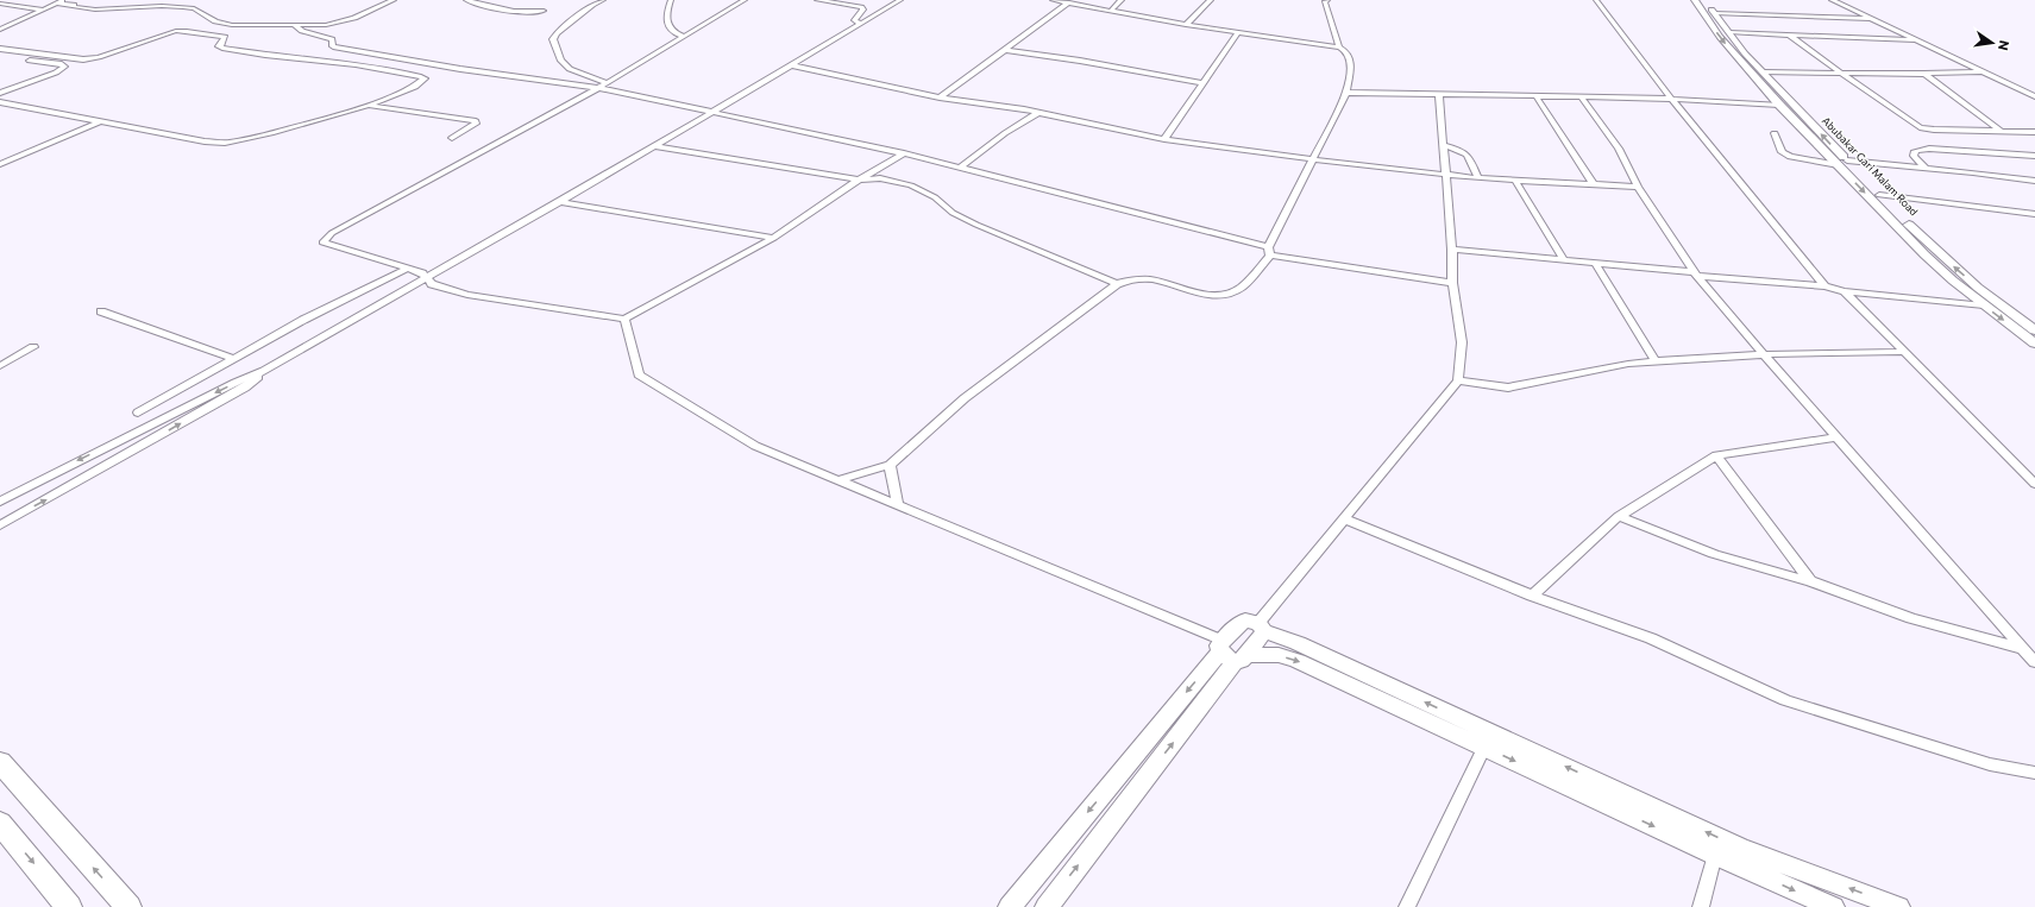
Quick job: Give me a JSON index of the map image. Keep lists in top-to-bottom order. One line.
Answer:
{"streets":{"street":["Abubakar Gari Malam Road"]},"north":"right"}
